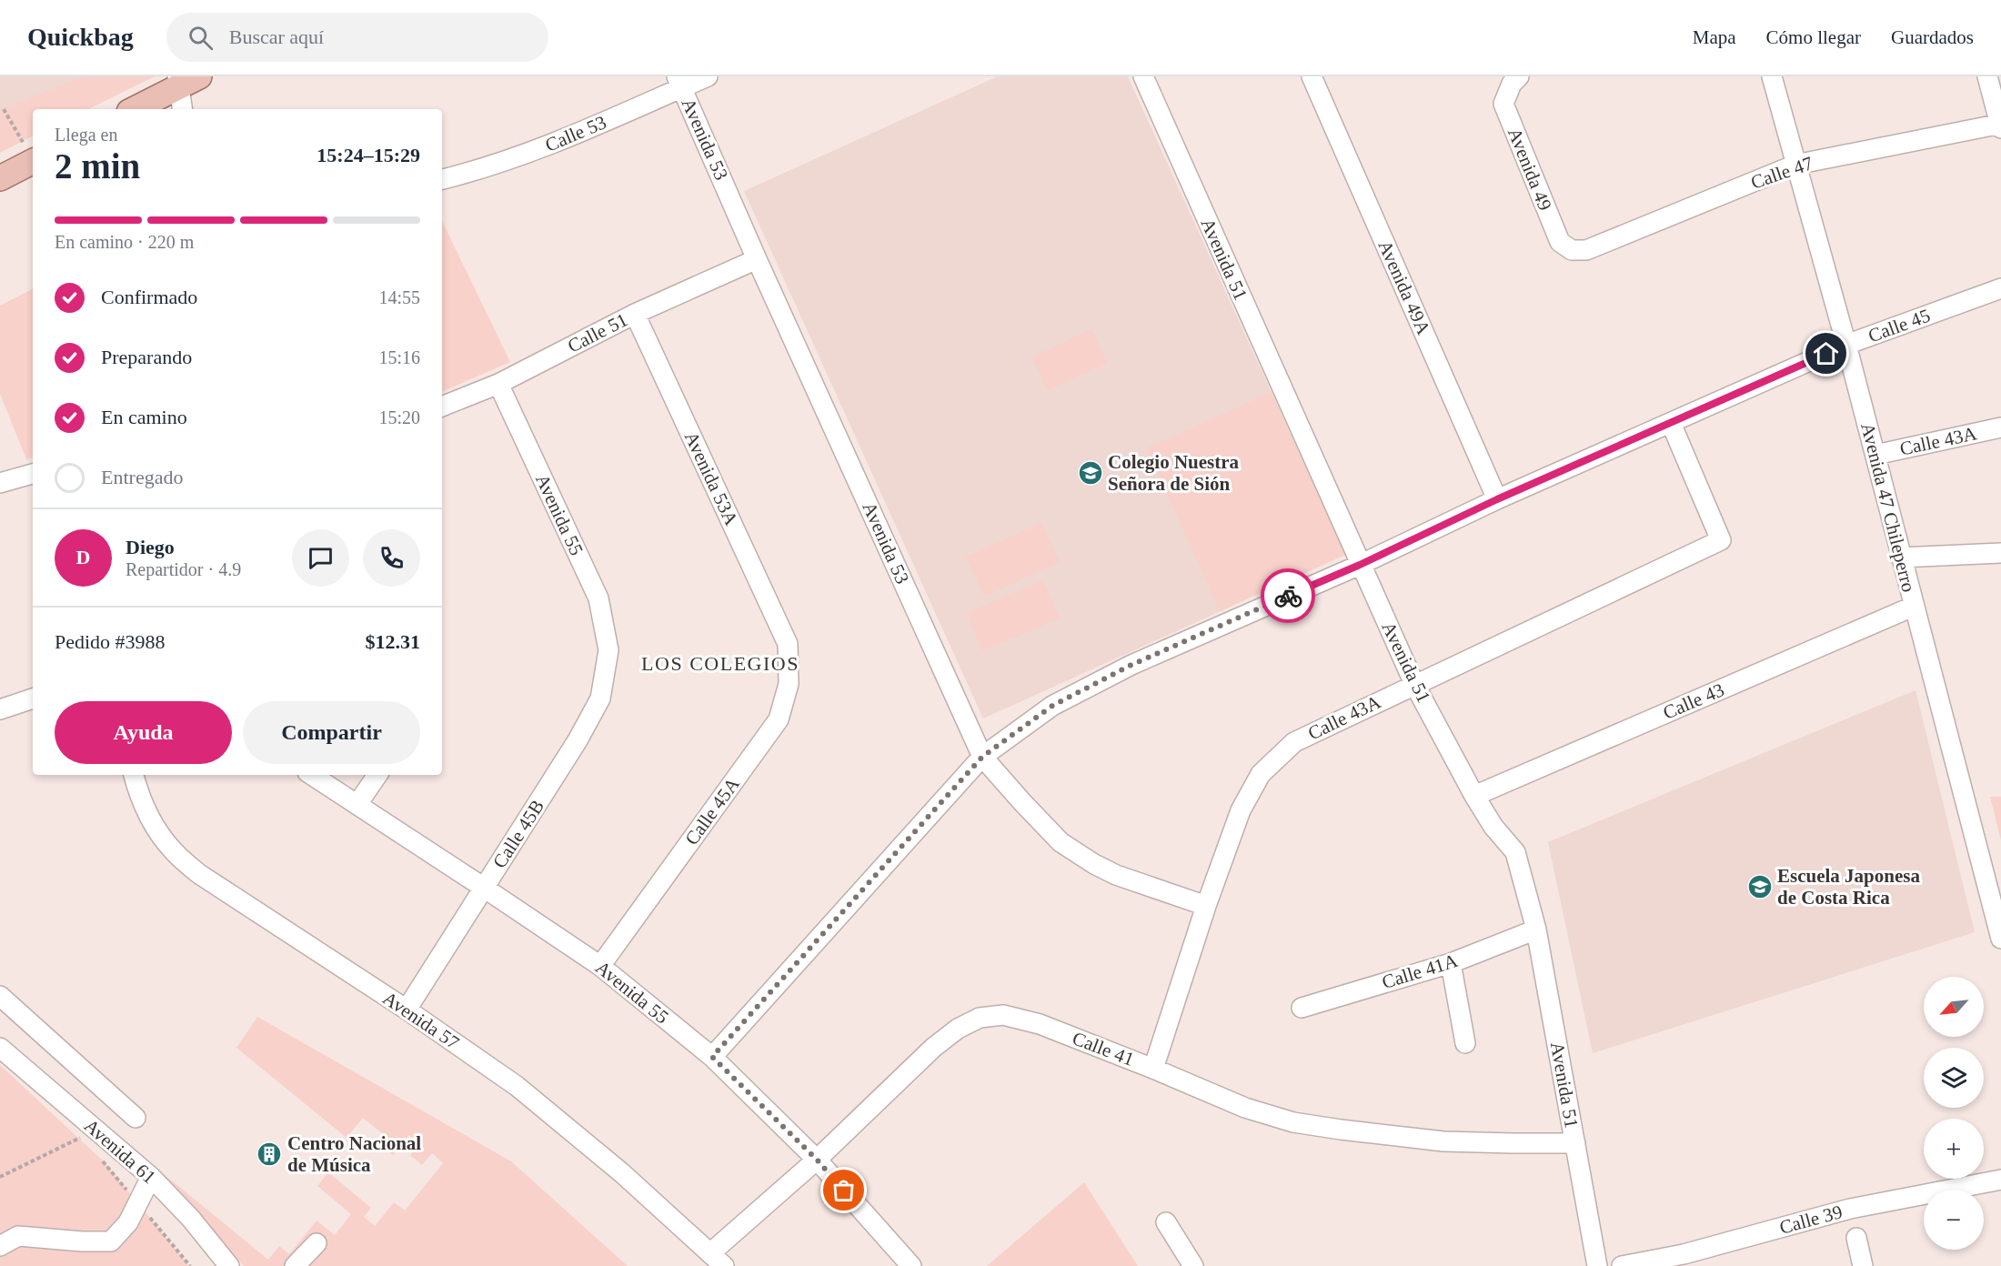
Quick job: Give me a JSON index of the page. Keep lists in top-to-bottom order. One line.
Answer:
{"streets":{"street":["Calle 53","Avenida 53","Avenida 49","Calle 47","Avenida 51","Avenida 49A","Calle 45","Calle 51","Calle 43A","Avenida 53A","Avenida 47 Chileperro","Avenida 55","Calle 43","Calle 45A","Calle 45B","Calle 41A","Avenida 57","Calle 41","Avenida 61","Calle 39"]},"crossings":[["Calle 53","Avenida 53"],["Avenida 53","Calle 45"],["Avenida 53","Calle 51"],["Avenida 53","Calle 43A"],["Avenida 49","Calle 47"],["Calle 47","Avenida 47 Chileperro"],["Avenida 51","Calle 45"],["Avenida 51","Calle 43A"],["Avenida 51","Calle 43"],["Avenida 51","Calle 41A"],["Avenida 51","Calle 41"],["Avenida 49A","Calle 45"],["Calle 45","Calle 43A"],["Calle 45","Avenida 47 Chileperro"],["Calle 45","Avenida 55"],["Calle 51","Avenida 53A"],["Calle 51","Avenida 55"],["Calle 43A","Avenida 47 Chileperro"],["Calle 43A","Calle 41"],["Avenida 53A","Calle 45A"],["Avenida 47 Chileperro","Calle 43"],["Avenida 55","Calle 45A"],["Avenida 55","Calle 45B"],["Avenida 55","Calle 41"],["Calle 45B","Avenida 57"],["Avenida 57","Calle 41"]],"districts":["LOS COLEGIOS"],"places":{"school or university":["Colegio Nuestra Señora de Sión","Escuela Japonesa de Costa Rica"],"building":["Centro Nacional de Música"]},"north":"bottom left","page":{"header":"Quickbag","search":"Buscar aquí","nav":["Mapa","Cómo llegar","Guardados"],"heading":["2 min","Llega en","15:24–15:29"],"panel":["Diego","Repartidor · 4.9","Pedido #3988","$12.31"],"bar":"En camino · 220 m","list":[["Confirmado","14:55"],["Preparando","15:16"],["En camino","15:20"],"Entregado"],"round":"D","buttons":["Ayuda","Compartir"],"map_buttons":["+","−"]}}
